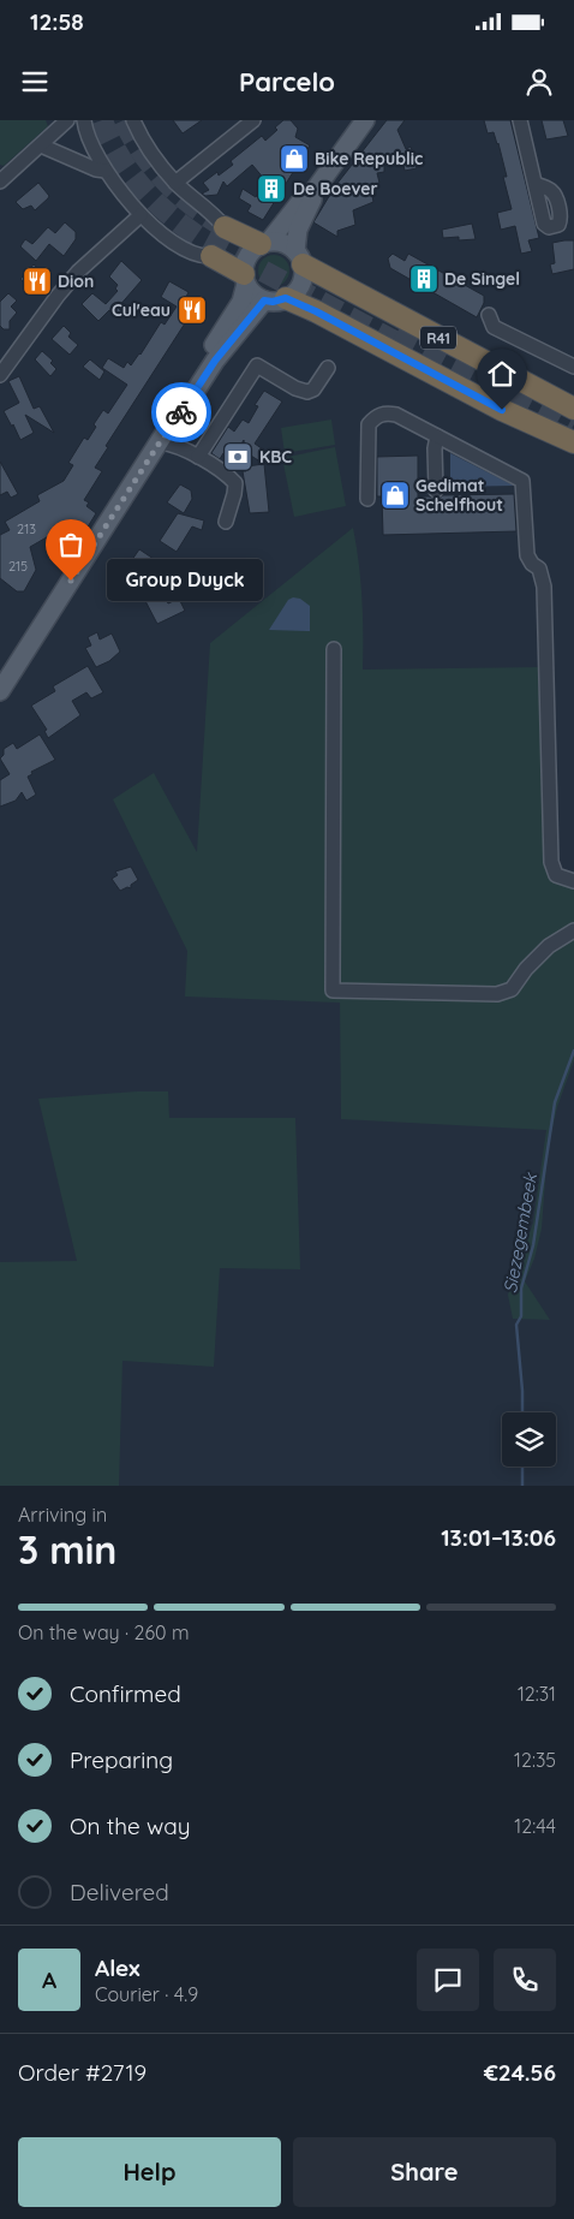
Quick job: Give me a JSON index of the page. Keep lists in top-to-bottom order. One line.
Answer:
{"streets":{"highway":["R41"]},"water":["Siezegembeek"],"places":{"shop":["Bike Republic","Gedimat Schelfhout"],"building":["De Boever","De Singel"],"restaurant":["Dion","Cul'eau"],"bank":["KBC"],"other":["Group Duyck"]},"house_numbers":["213","215"],"page":{"status":"12:58","header":"Parcelo","bubble":"Group Duyck","heading":["3 min","Arriving in","13:01–13:06"],"panel":["Alex","Courier · 4.9","Order #2719","€24.56"],"bar":"On the way · 260 m","list":[["Confirmed","12:31"],["Preparing","12:35"],["On the way","12:44"],"Delivered"],"round":"A","buttons":["Help","Share"]}}
